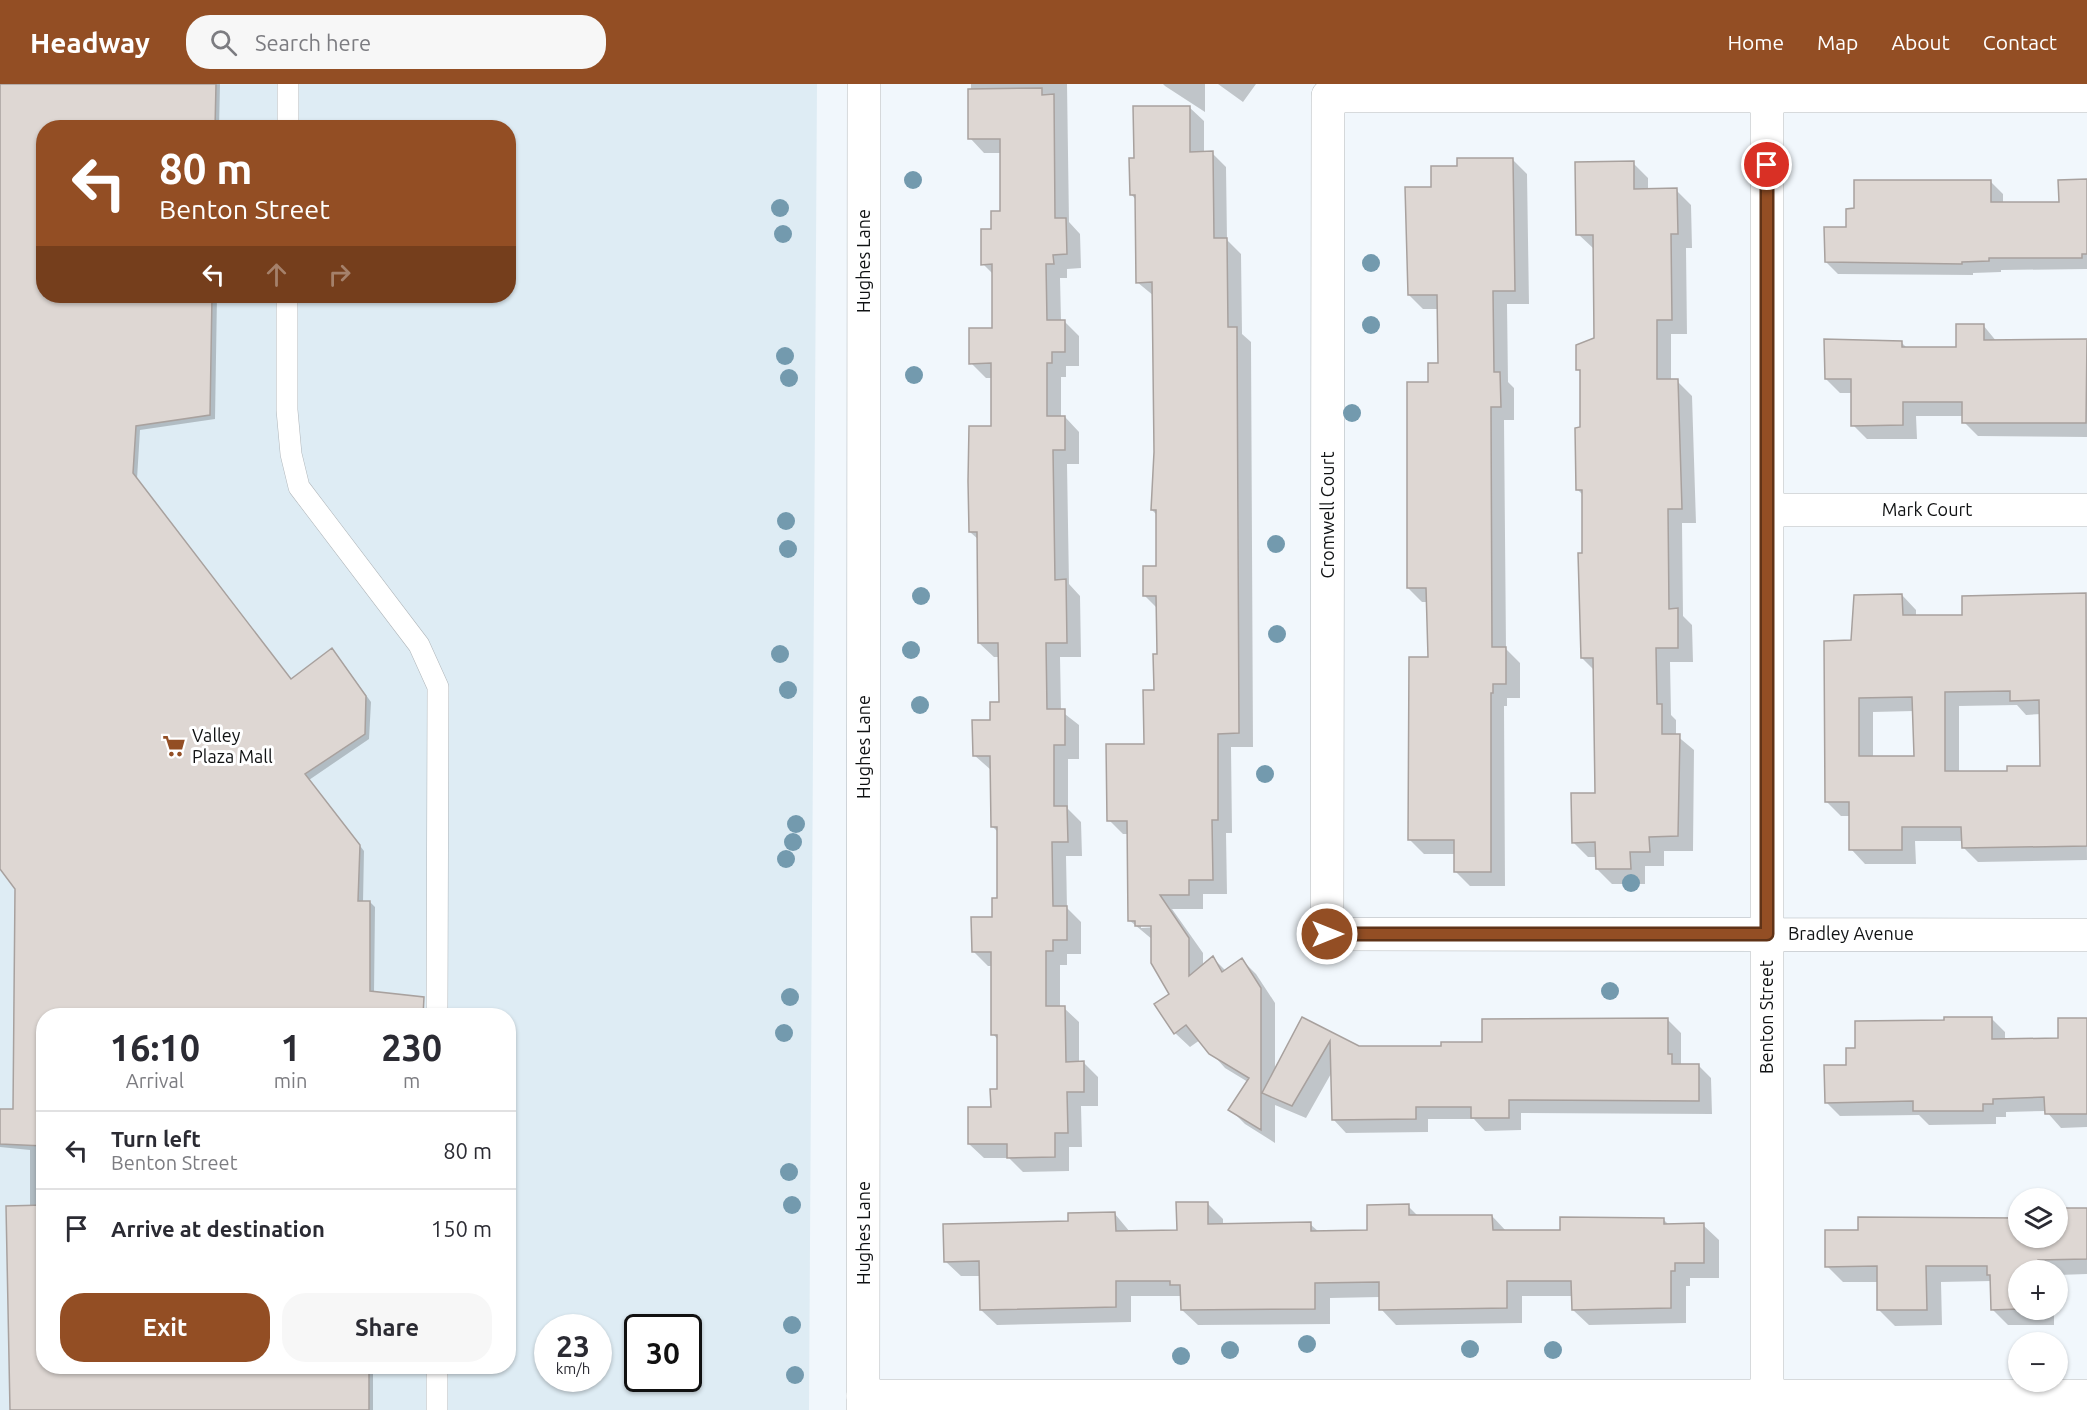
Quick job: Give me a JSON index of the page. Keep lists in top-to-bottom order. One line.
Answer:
{"streets":{"street":["Hughes Lane","Mark Court","Cromwell Court","Bradley Avenue","Benton Street"]},"crossings":[["Mark Court","Benton Street"],["Cromwell Court","Bradley Avenue"],["Cromwell Court","Benton Street"],["Bradley Avenue","Benton Street"]],"places":{"supermarket":["Valley Plaza Mall"]},"page":{"header":"Headway","search":"Search here","nav":["Home","Map","About","Contact"],"turn":["80 m","Benton Street"],"eta":["16:10","Arrival","1","min","230","m"],"list":[{"name":"Turn left","note":"Benton Street","value":"80 m"},{"name":"Arrive at destination","value":"150 m"}],"map_buttons":["+","−"],"buttons":["Exit","Share"],"speed":"23 km/h","limit":"30"}}
